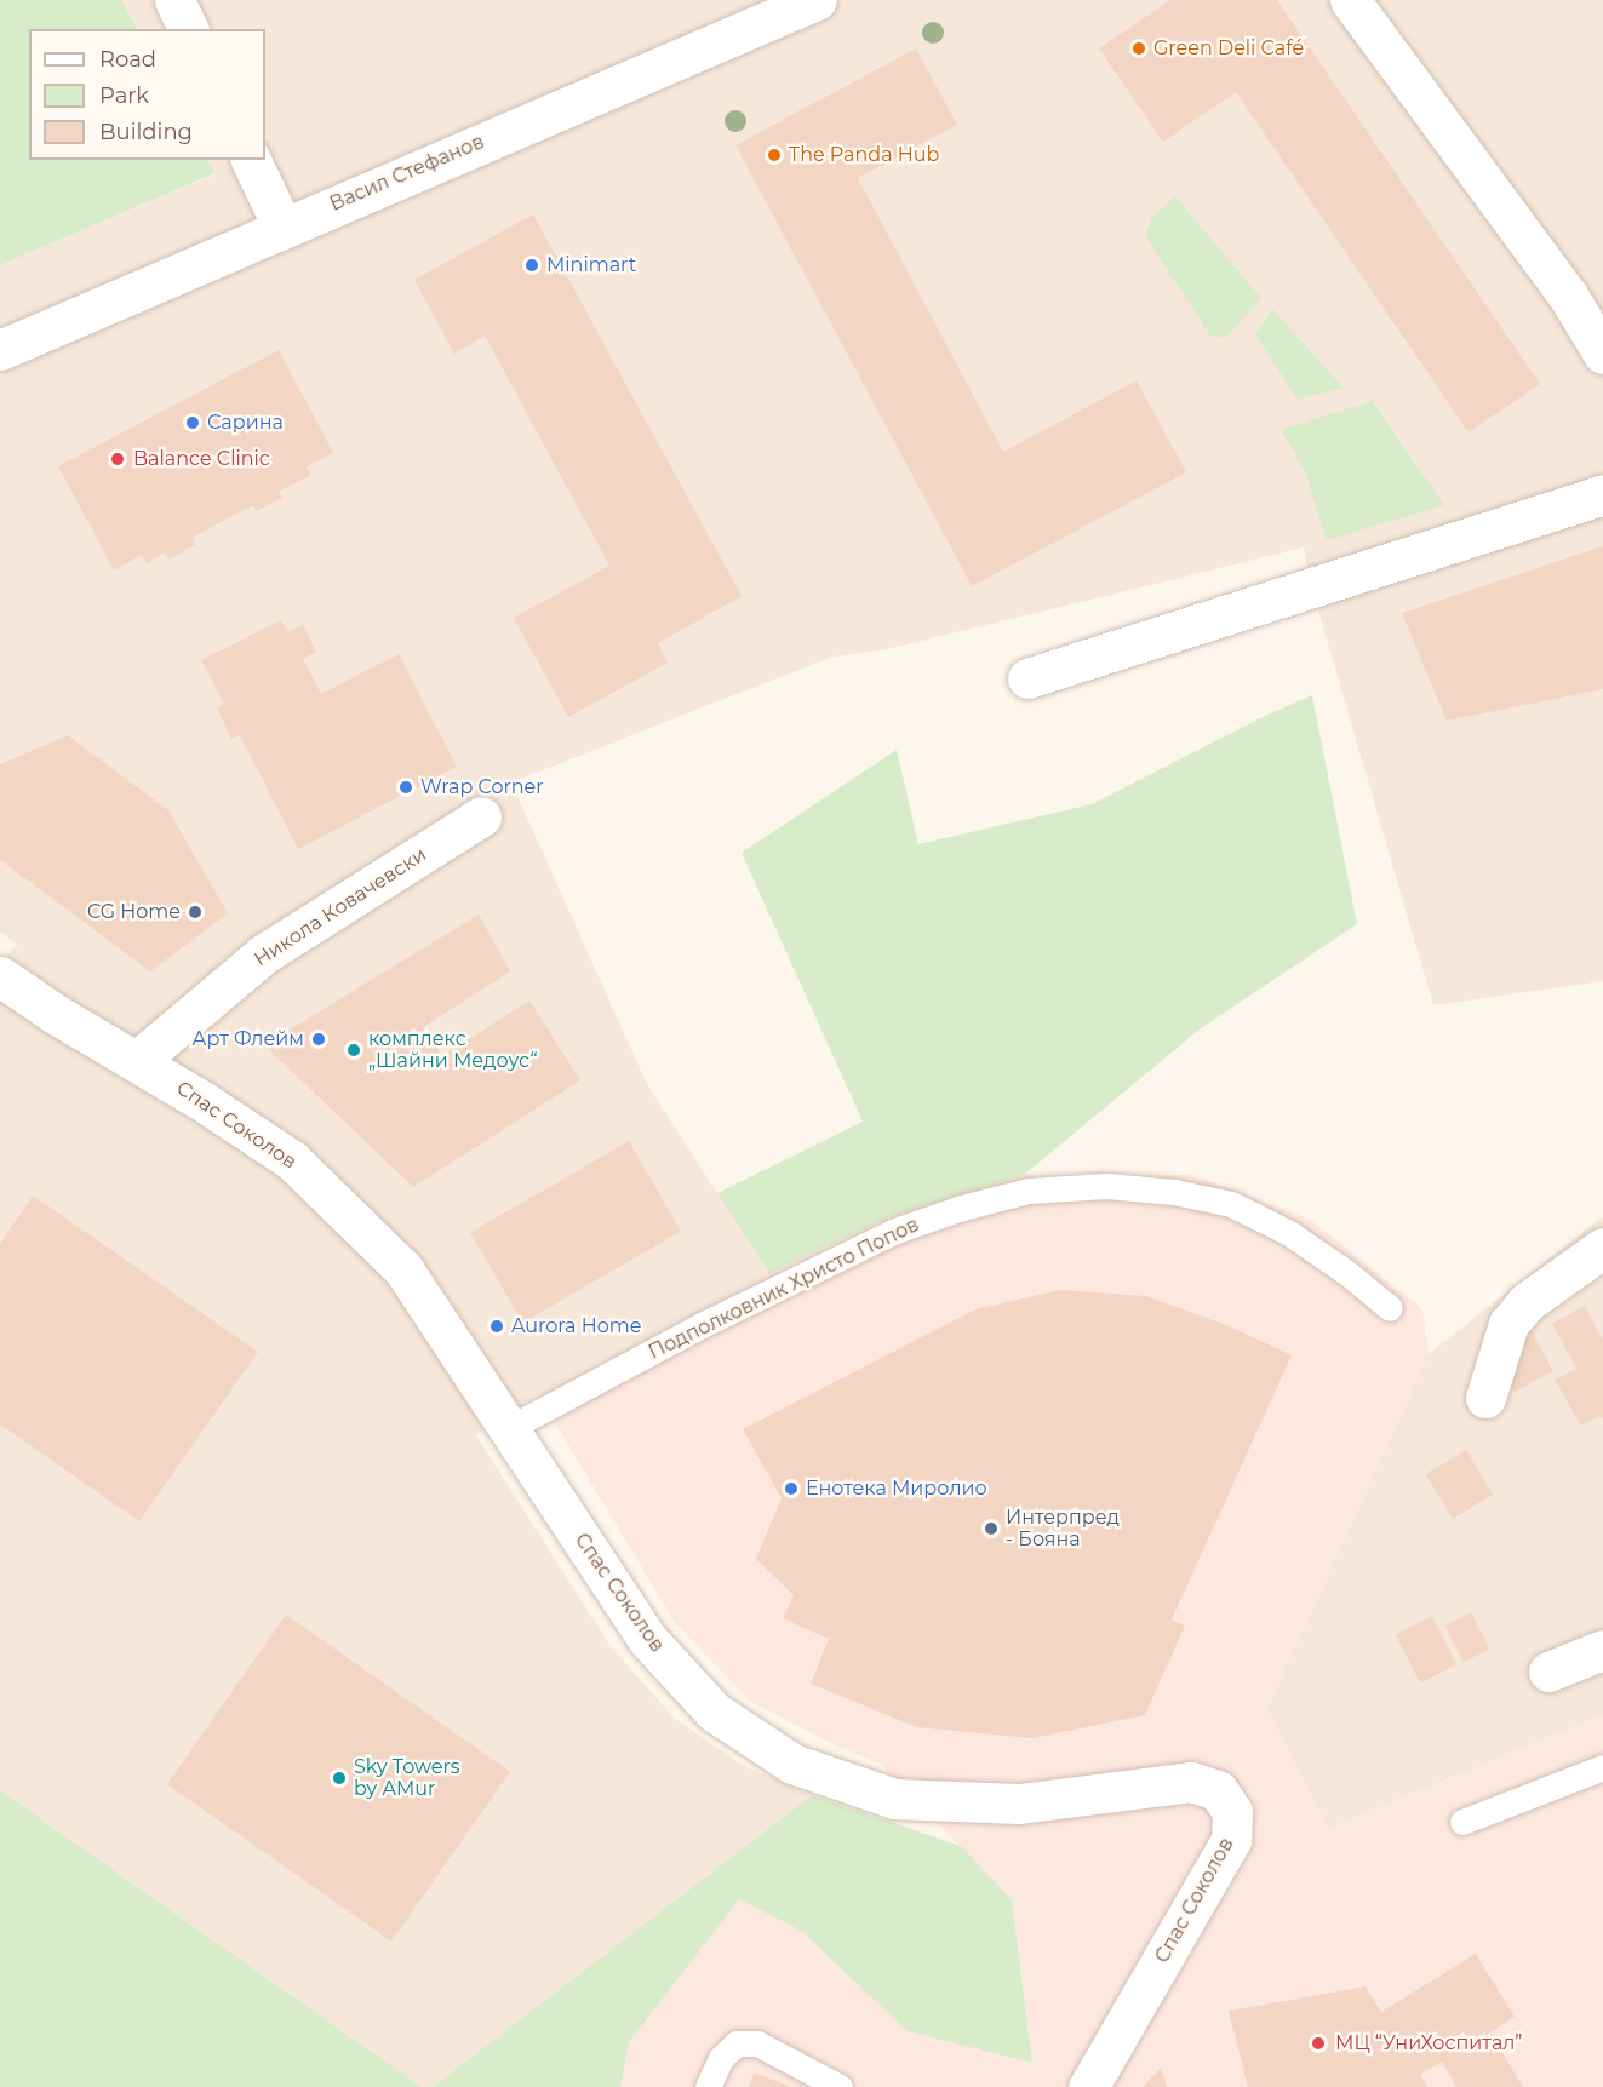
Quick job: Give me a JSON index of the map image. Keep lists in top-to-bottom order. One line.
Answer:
{"streets":{"street":["Васил Стефанов","Никола Ковачевски","Спас Соколов"],"lane":["Подполковник Христо Попов"]},"crossings":[["Никола Ковачевски","Спас Соколов"],["Спас Соколов","Подполковник Христо Попов"]],"places":["Green Deli Café","The Panda Hub","Minimart","Сарина","Balance Clinic","Wrap Corner","CG Home","Арт Флейм","комплекс „Шайни Медоус“","Aurora Home","Енотека Миролио","Интерпред - Бояна","Sky Towers by AMur","МЦ “УниХоспитал”"],"legend":["Road","Park","Building"]}
